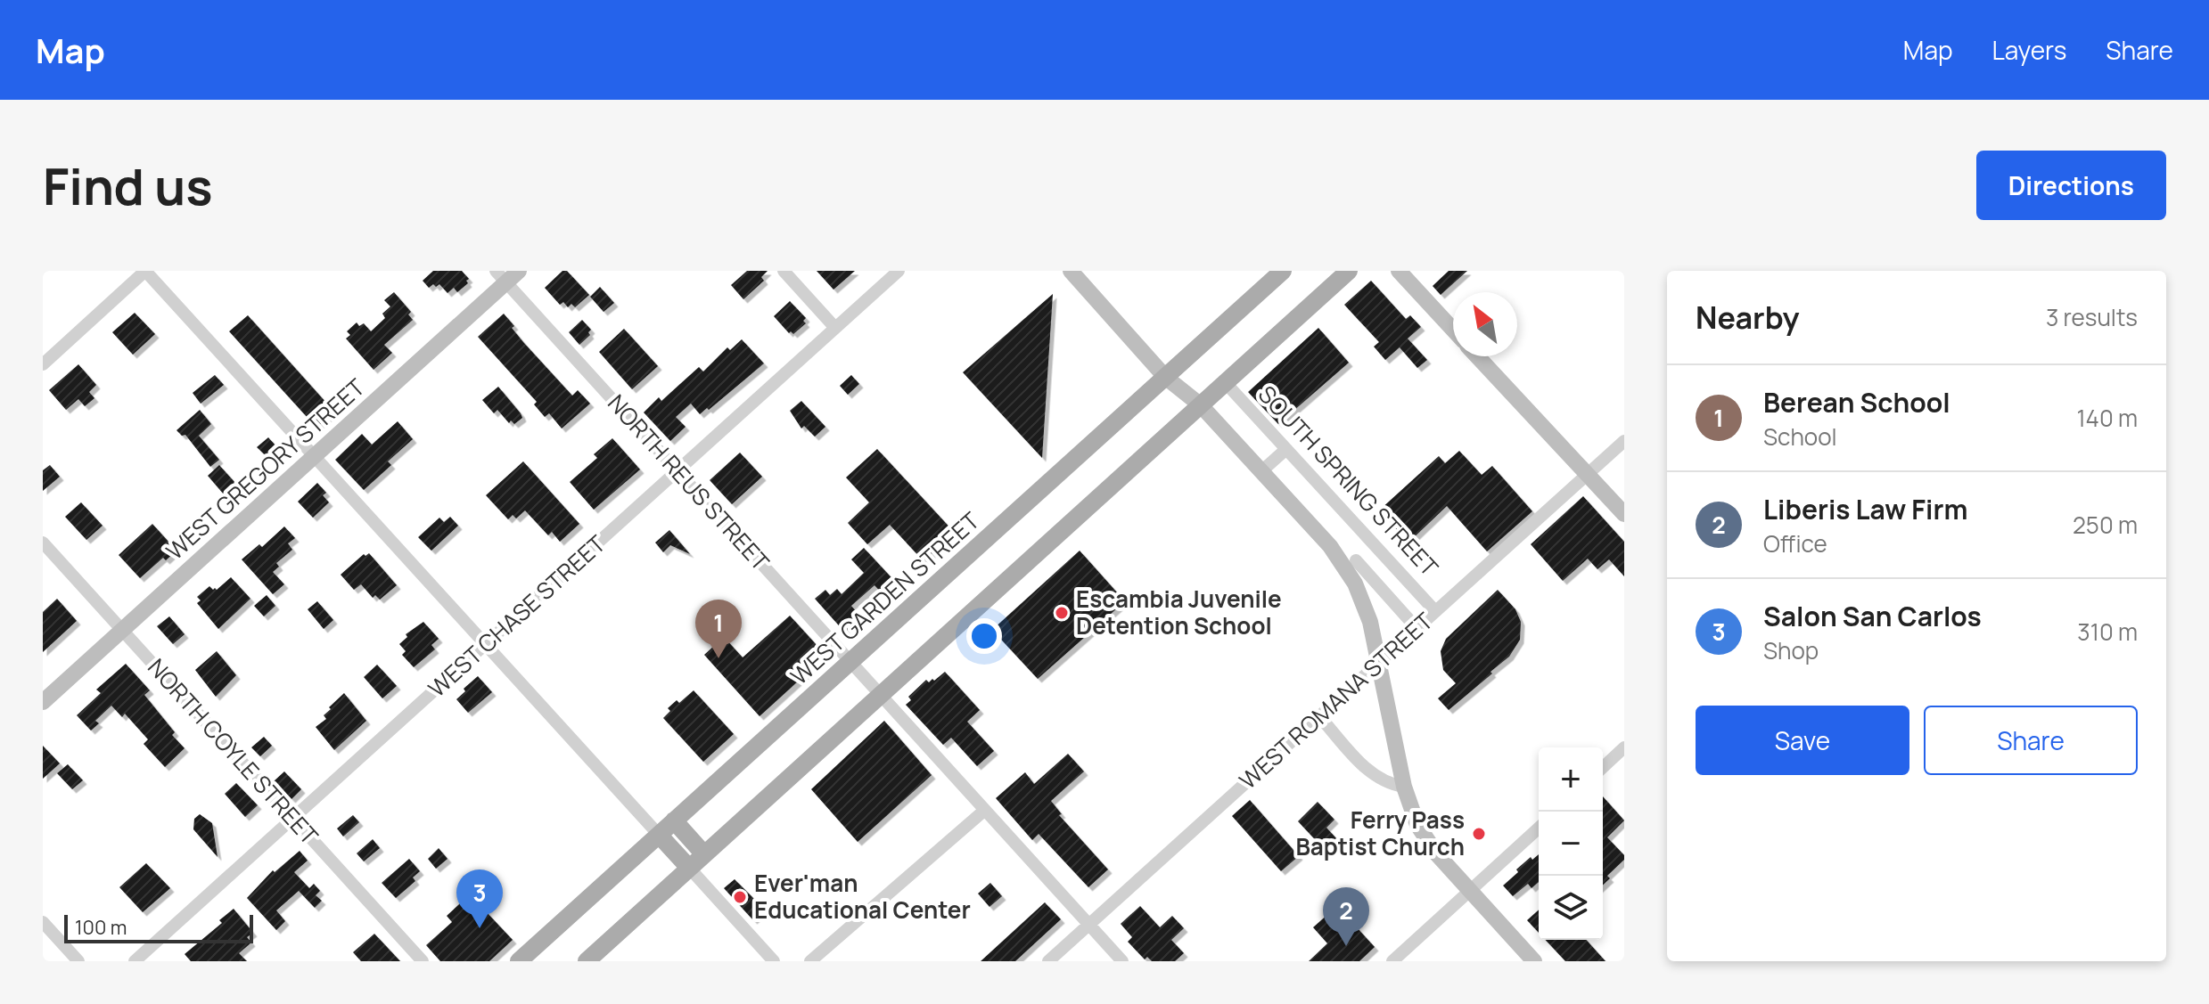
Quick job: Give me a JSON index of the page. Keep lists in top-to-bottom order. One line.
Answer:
{"streets":{"main road":["WEST GARDEN STREET"],"street":["WEST GREGORY STREET","SOUTH SPRING STREET","NORTH REUS STREET","WEST CHASE STREET","WEST ROMANA STREET","NORTH COYLE STREET"]},"crossings":[["WEST GREGORY STREET","NORTH REUS STREET"],["WEST GREGORY STREET","NORTH COYLE STREET"],["SOUTH SPRING STREET","WEST GARDEN STREET"],["SOUTH SPRING STREET","WEST ROMANA STREET"],["NORTH REUS STREET","WEST GARDEN STREET"],["NORTH REUS STREET","WEST CHASE STREET"],["NORTH REUS STREET","WEST ROMANA STREET"],["WEST CHASE STREET","NORTH COYLE STREET"]],"places":["Escambia Juvenile Detention School","Ferry Pass Baptist Church","Ever'man Educational Center"],"scale_bar":"100 m","north":"top left","page":{"header":"Map","nav":["Map","Layers","Share"],"buttons":["Directions",["Save","Share"]],"title":"Find us","heading":["Nearby","3 results"],"list":[{"mark":"1","name":"Berean School","note":"School","value":"140 m"},{"mark":"2","name":"Liberis Law Firm","note":"Office","value":"250 m"},{"mark":"3","name":"Salon San Carlos","note":"Shop","value":"310 m"}],"pins":["1","3","2"],"map_buttons":["+","−"],"scale":"100 m"}}
